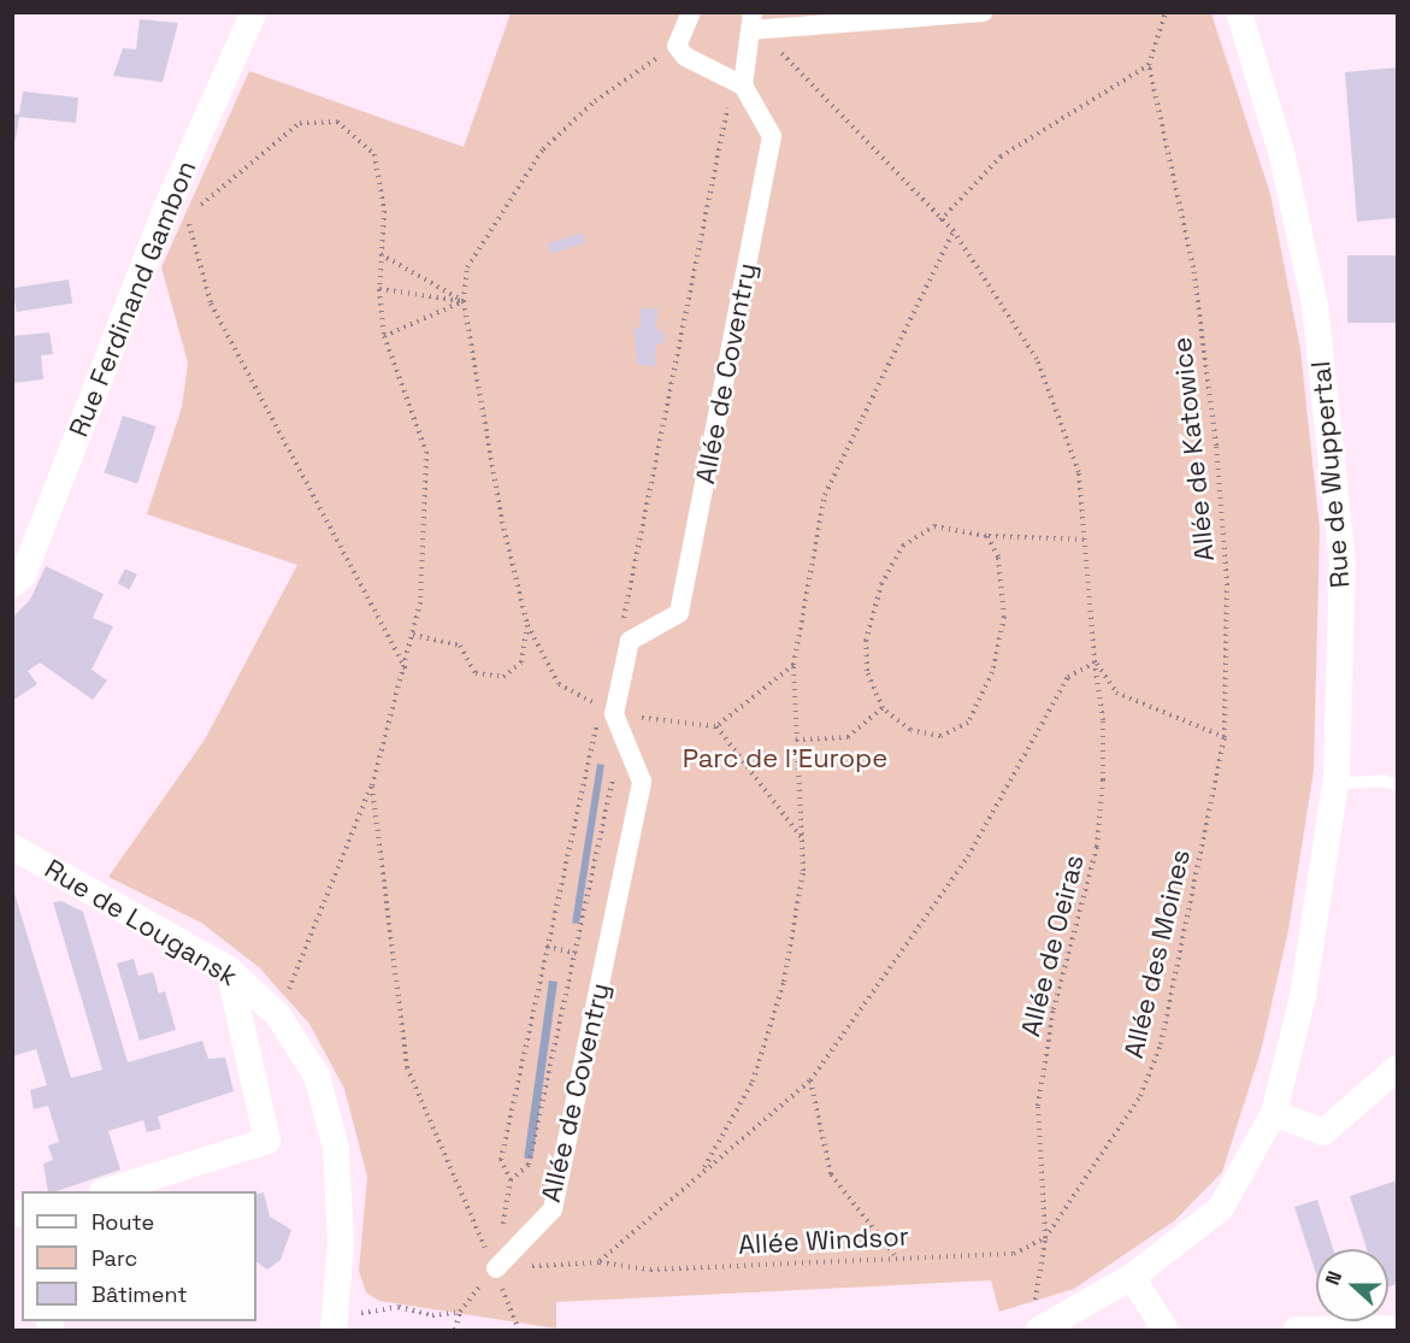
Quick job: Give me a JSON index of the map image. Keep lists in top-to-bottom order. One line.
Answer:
{"streets":{"street":["Rue Ferdinand Gambon","Allée de Coventry","Rue de Wuppertal","Rue de Lougansk"],"path":["Allée de Katowice","Allée de Oeiras","Allée des Moines","Allée Windsor"]},"crossings":[["Allée de Coventry","Allée Windsor"],["Allée de Katowice","Allée des Moines"],["Allée de Oeiras","Allée des Moines"],["Allée de Oeiras","Allée Windsor"],["Allée des Moines","Allée Windsor"]],"parks":["Parc de l'Europe"],"legend":["Route","Parc","Bâtiment"],"north":"left"}
